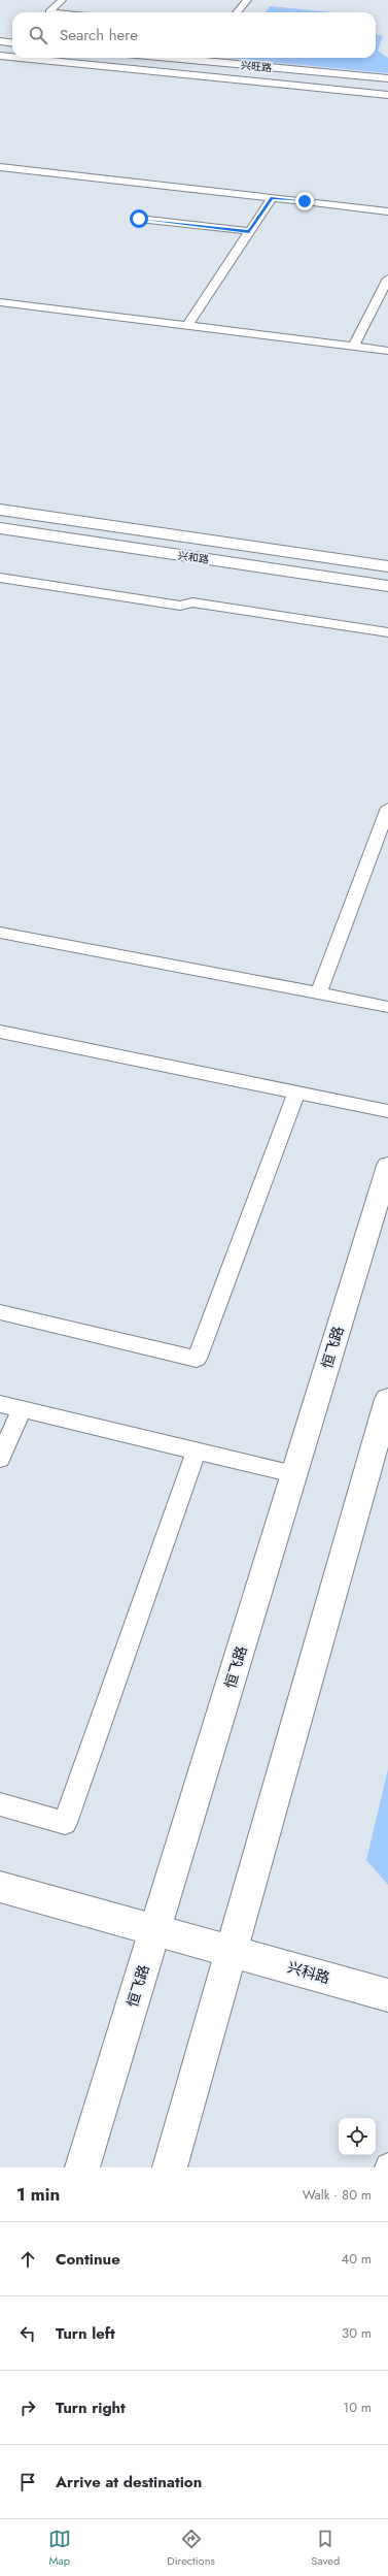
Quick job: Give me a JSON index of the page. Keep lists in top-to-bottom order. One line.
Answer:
{"streets":{"main road":["兴旺路","兴和路","恒飞路","兴科路"]},"crossings":[["恒飞路","兴科路"]],"page":{"search":"Search here","heading":["1 min","Walk · 80 m"],"list":[["Continue","40 m"],["Turn left","30 m"],["Turn right","10 m"],"Arrive at destination"],"nav":["Map","Directions","Saved"]}}
